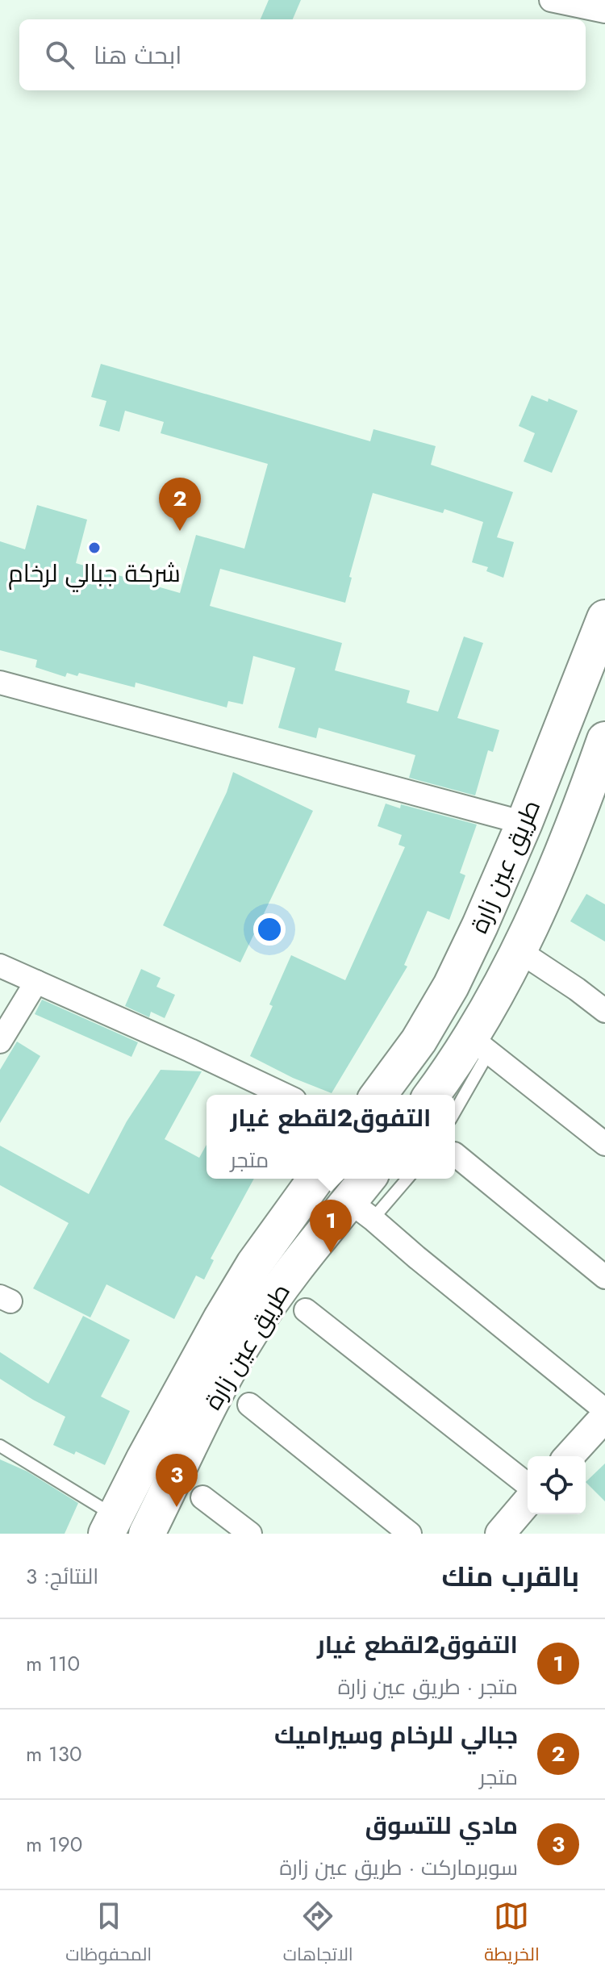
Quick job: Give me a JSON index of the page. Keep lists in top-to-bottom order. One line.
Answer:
{"streets":{"main road":["طريق عين زارة"]},"places":["شركة جبالي لرخام"],"page":{"search":"ابحث هنا","pins":["2","1","3"],"popup":["التفوق2لقطع غيار","متجر"],"heading":["بالقرب منك","النتائج: 3"],"list":[{"mark":"1","name":"التفوق2لقطع غيار","note":"متجر · طريق عين زارة","value":"110 m"},{"mark":"2","name":"جبالي للرخام وسيراميك","note":"متجر","value":"130 m"},{"mark":"3","name":"مادي للتسوق","note":"سوبرماركت · طريق عين زارة","value":"190 m"}],"nav":["الخريطة","الاتجاهات","المحفوظات"]}}
